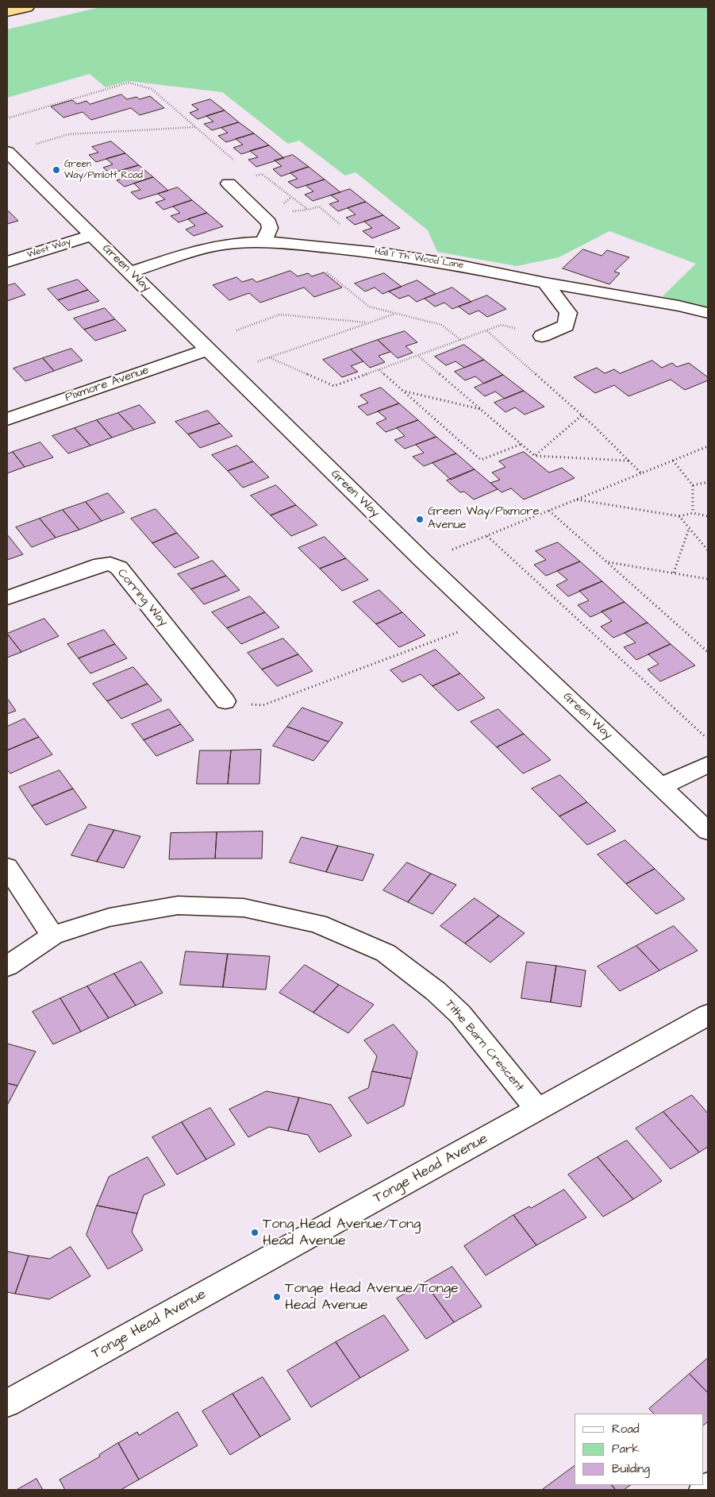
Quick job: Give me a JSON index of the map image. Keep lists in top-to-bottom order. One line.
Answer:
{"streets":{"street":["West Way","Hall I' Th' Wood Lane","Green Way","Pixmore Avenue","Corring Way","Tithe Barn Crescent","Tonge Head Avenue"]},"crossings":[["West Way","Green Way"],["Hall I' Th' Wood Lane","Green Way"],["Green Way","Pixmore Avenue"],["Tithe Barn Crescent","Tonge Head Avenue"]],"places":["Green Way/Pimlott Road","Green Way/Pixmore Avenue","Tong Head Avenue/Tong Head Avenue","Tonge Head Avenue/Tonge Head Avenue"],"legend":["Road","Park","Building"]}
